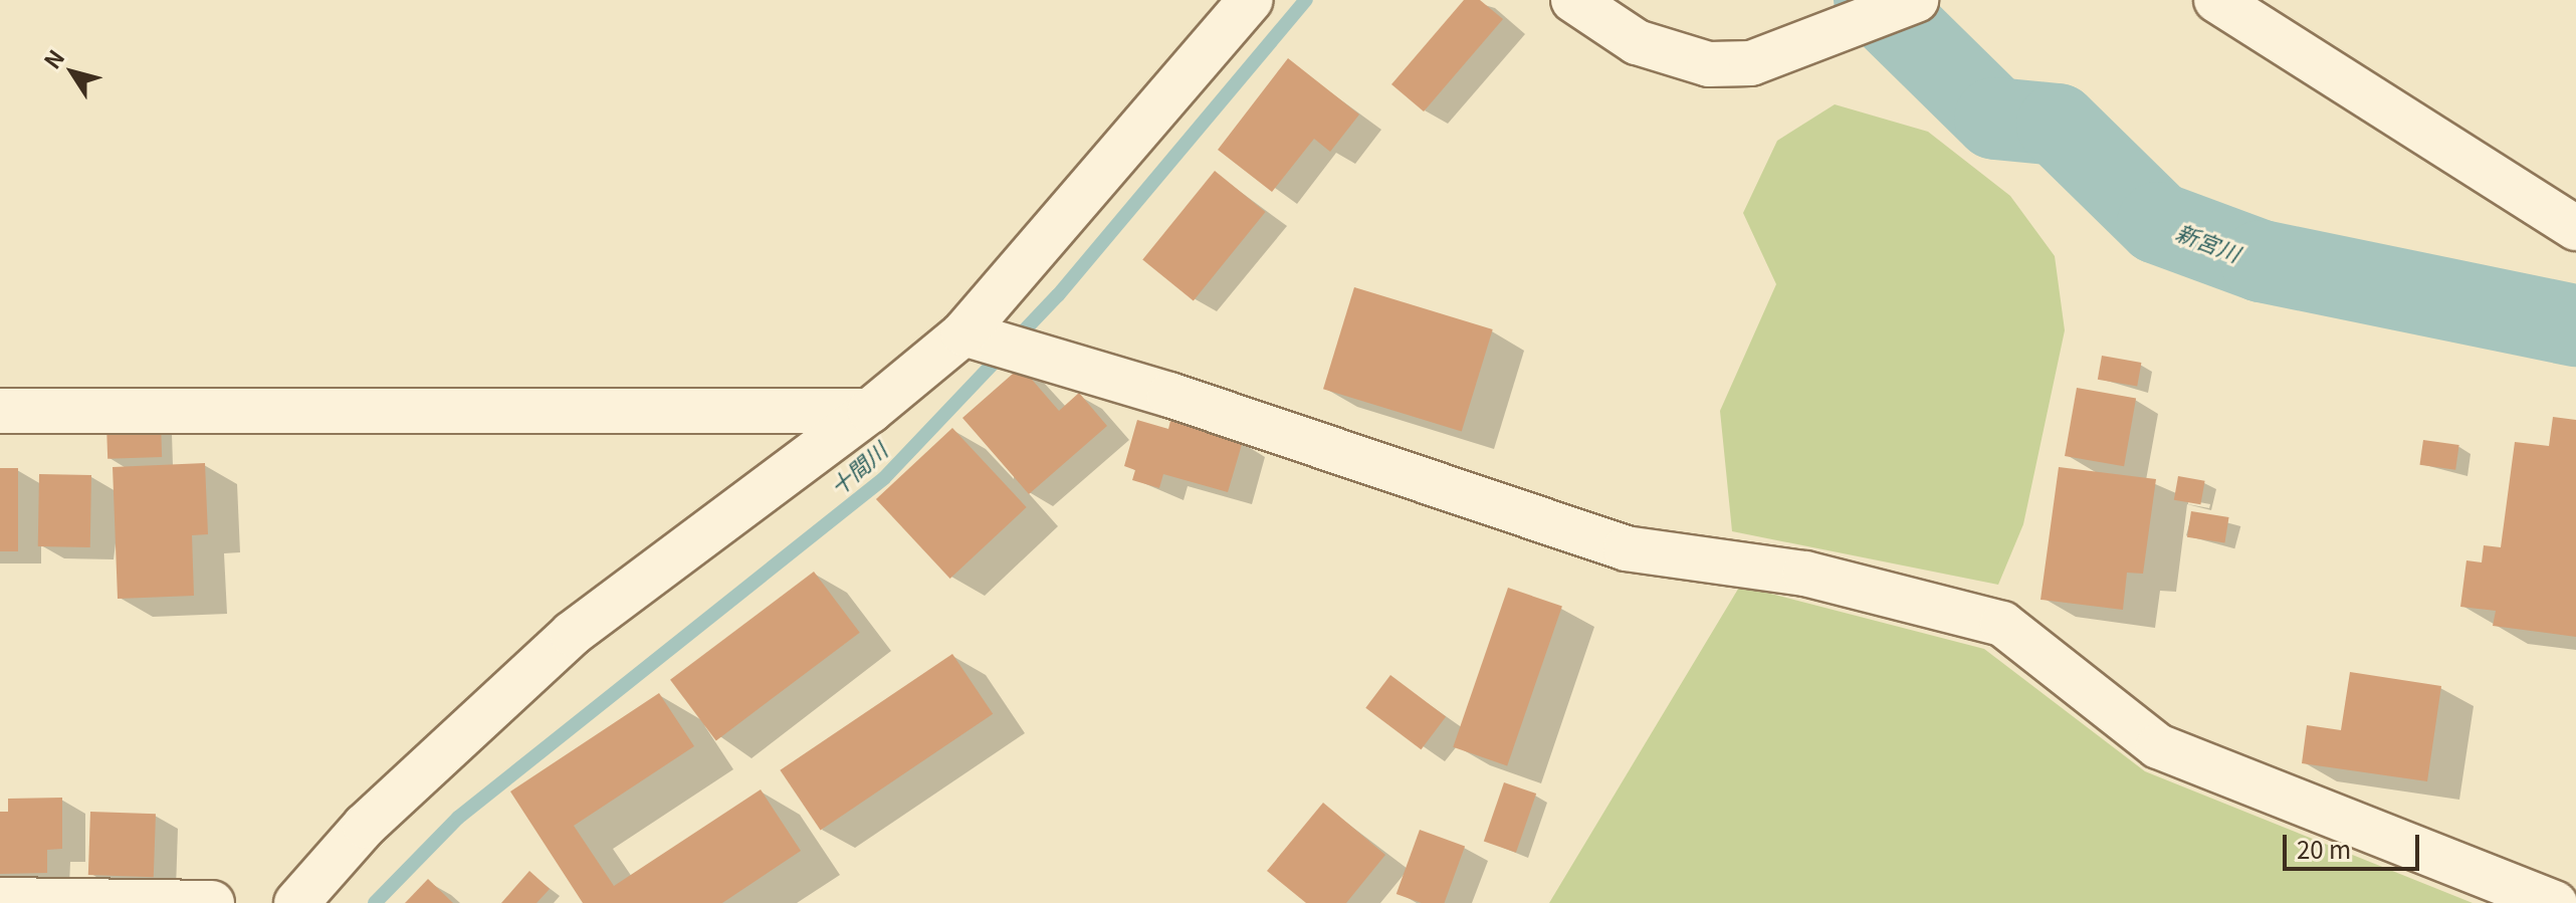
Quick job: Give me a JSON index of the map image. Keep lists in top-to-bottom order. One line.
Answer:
{"water":["新宮川","十間川"],"scale_bar":"20 m","north":"top left"}
